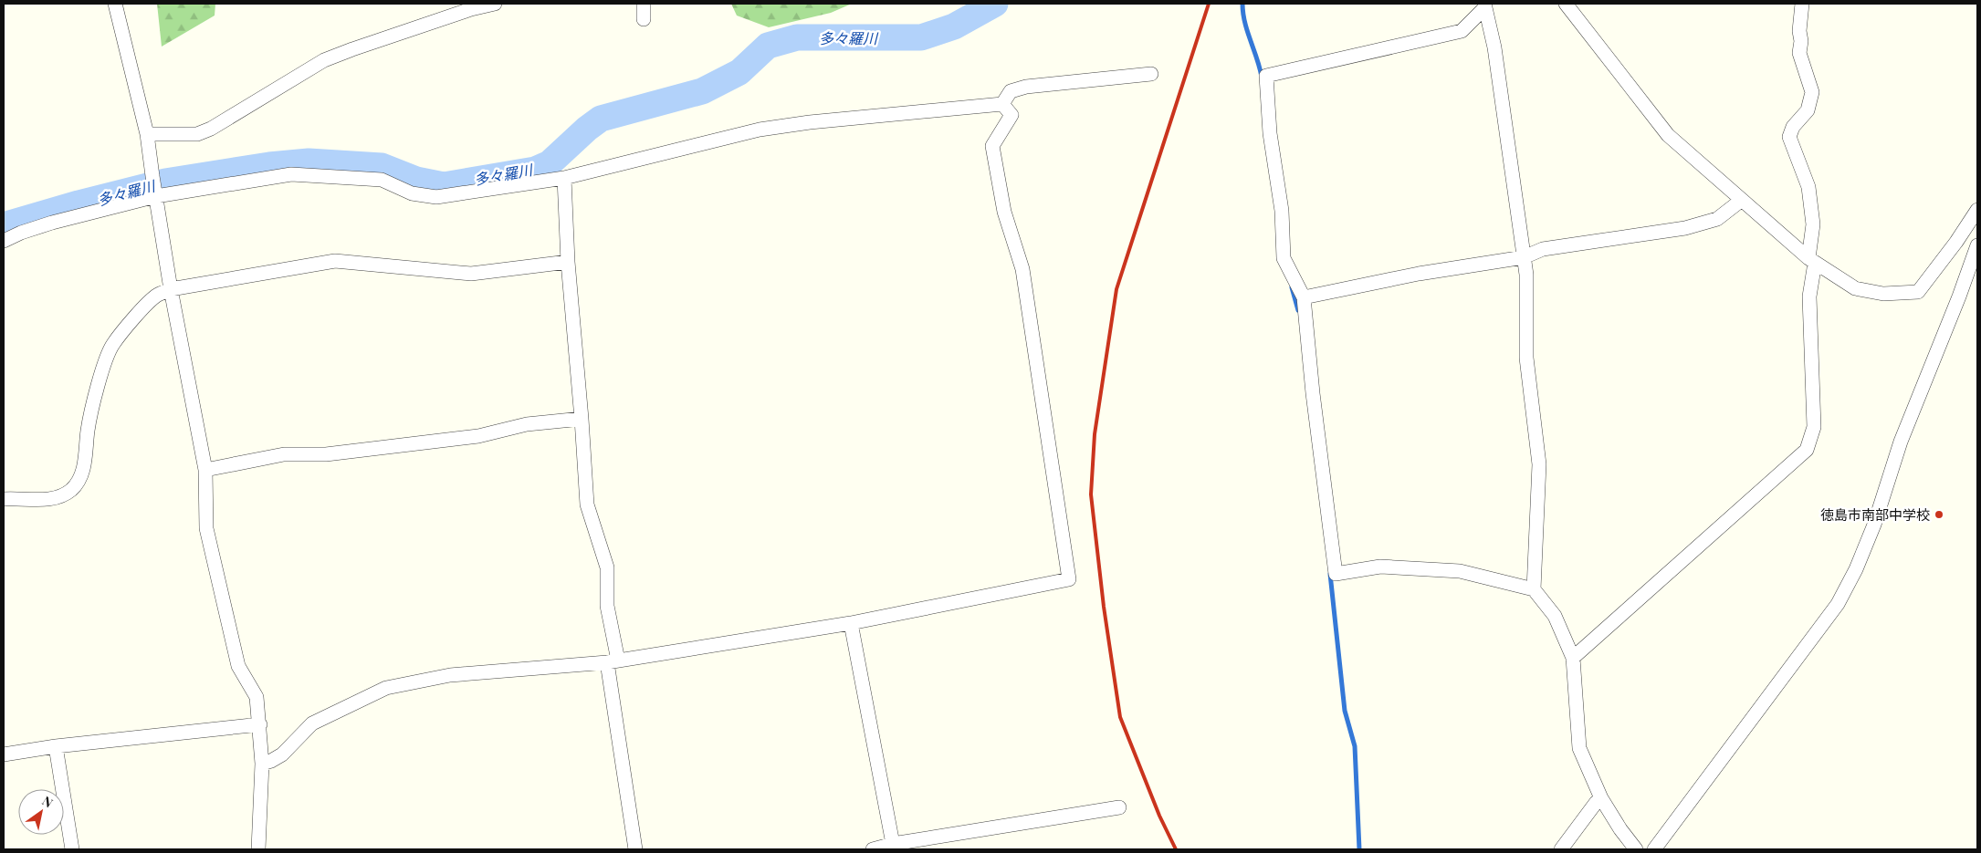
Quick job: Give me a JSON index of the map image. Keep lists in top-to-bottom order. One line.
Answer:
{"water":["多々羅川"],"places":["徳島市南部中学校"],"north":"top right"}
